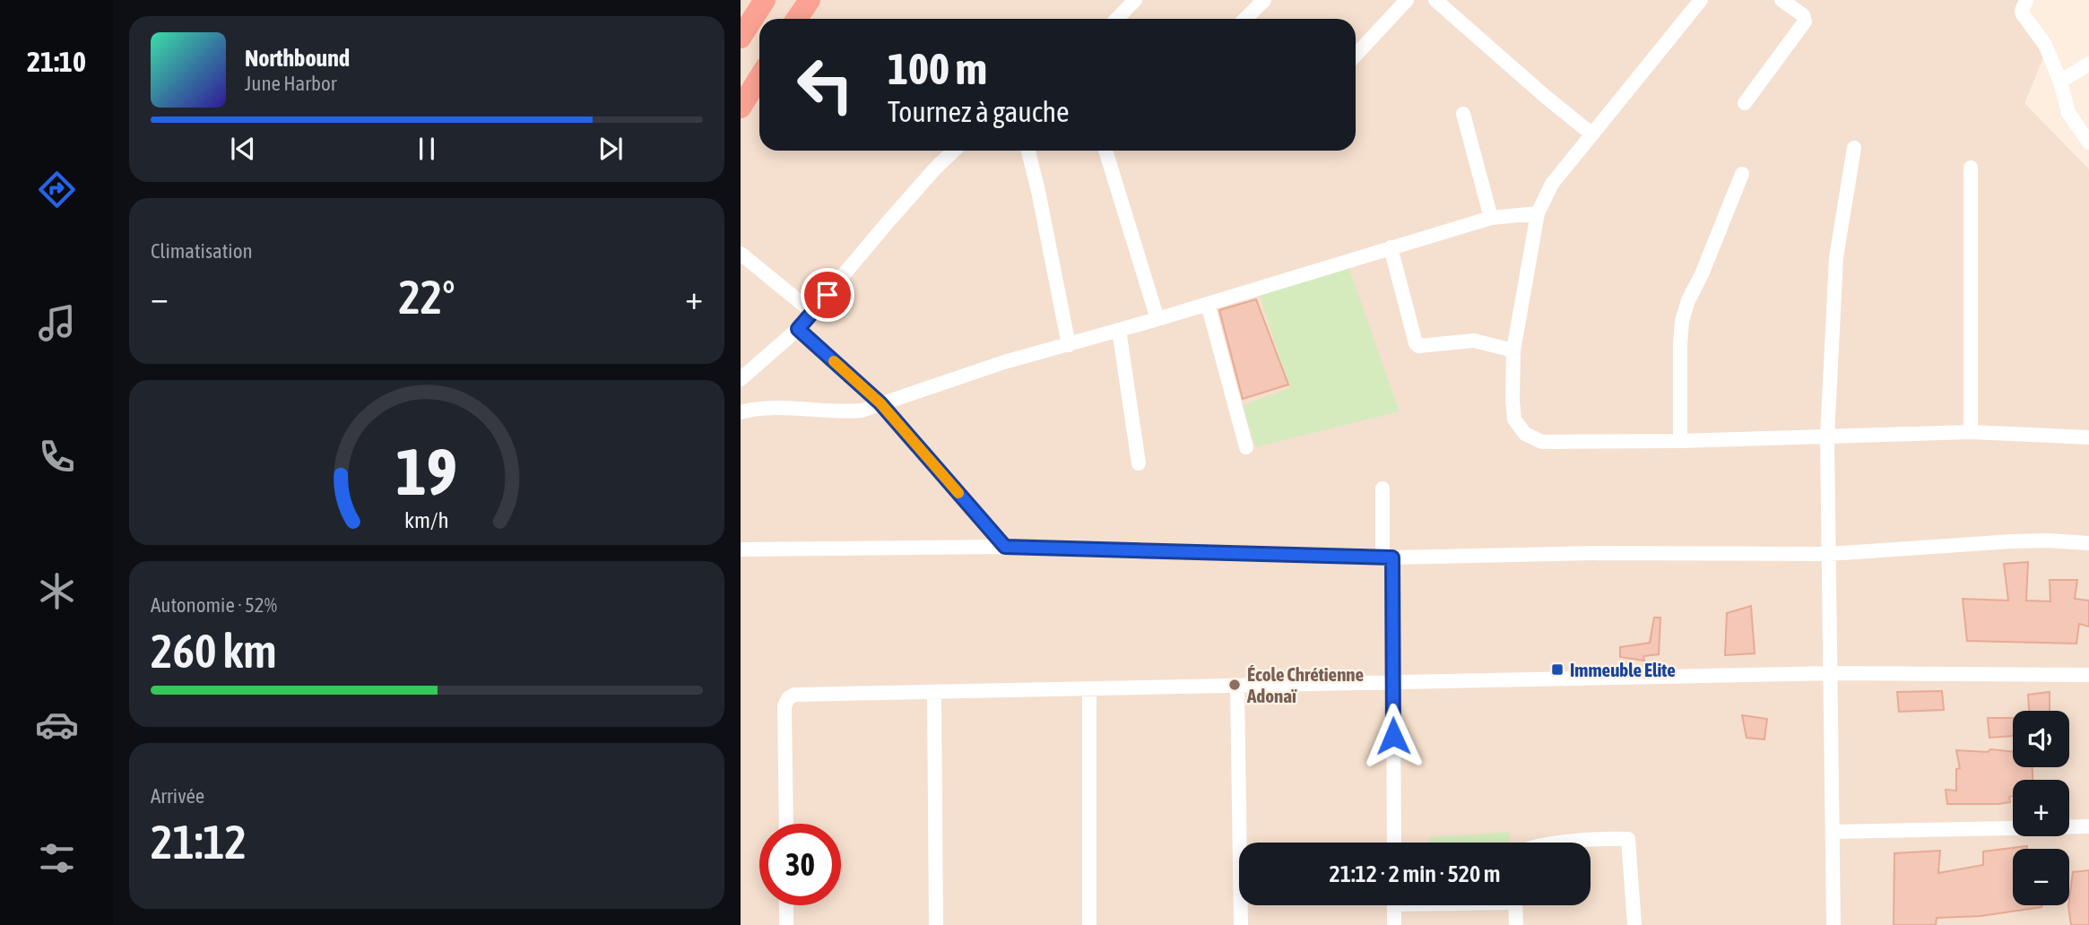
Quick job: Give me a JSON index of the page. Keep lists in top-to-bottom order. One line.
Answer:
{"places":{"transit":["Immeuble Elite"],"other":["École Chrétienne Adonaï"]},"page":{"tabs":"21:10","turn":["100 m","Tournez à gauche"],"song":["Northbound","June Harbor"],"tile":["Climatisation",["Autonomie · 52%","260 km"],["Arrivée","21:12"]],"heat":["−","22°","+"],"map_buttons":["+","−"],"limit":"30","trip":"21:12 · 2 min · 520 m","gauge":["19","km/h"]}}
